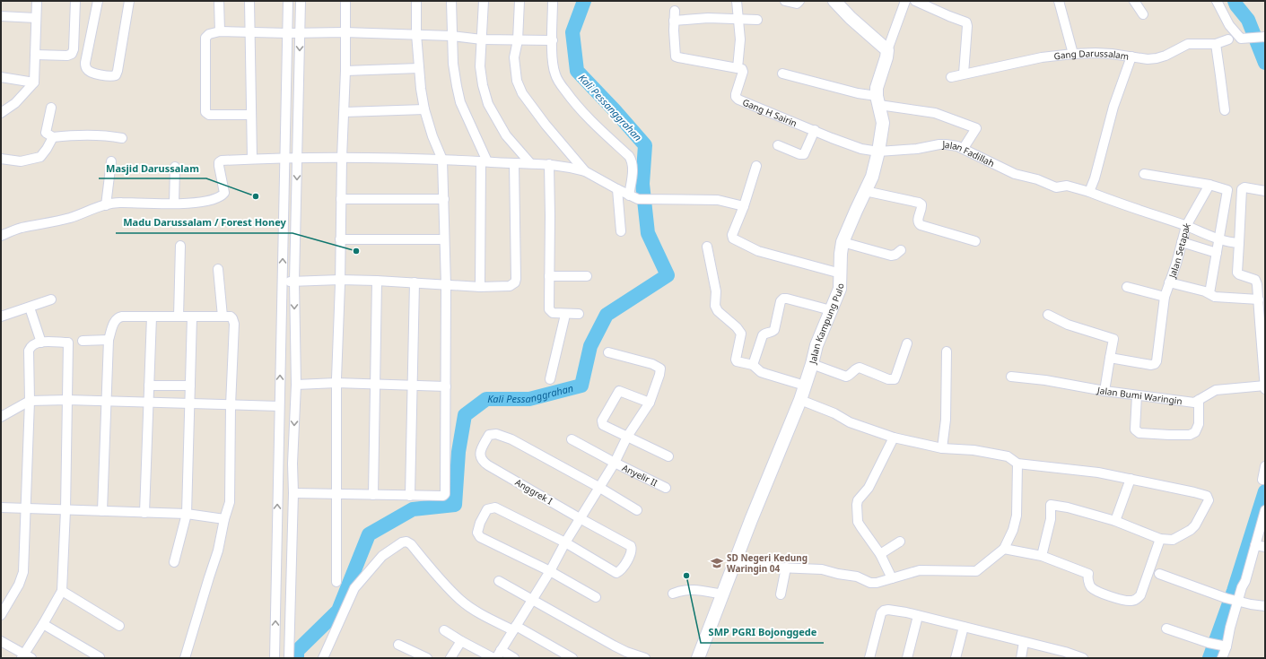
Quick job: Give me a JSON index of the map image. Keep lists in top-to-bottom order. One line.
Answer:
{"streets":{"street":["Gang Darussalam","Gang H Sairin","Jalan Fadillah","Jalan Setapak","Jalan Kampung Pulo","Jalan Bumi Waringin","Anyelir II","Anggrek I"]},"crossings":[["Gang H Sairin","Jalan Fadillah"],["Gang H Sairin","Jalan Kampung Pulo"],["Jalan Fadillah","Jalan Kampung Pulo"]],"water":["Kali Pessanggrahan"],"places":{"other":["Masjid Darussalam","Madu Darussalam / Forest Honey","SMP PGRI Bojonggede"],"school or university":["SD Negeri Kedung Waringin 04"]}}
